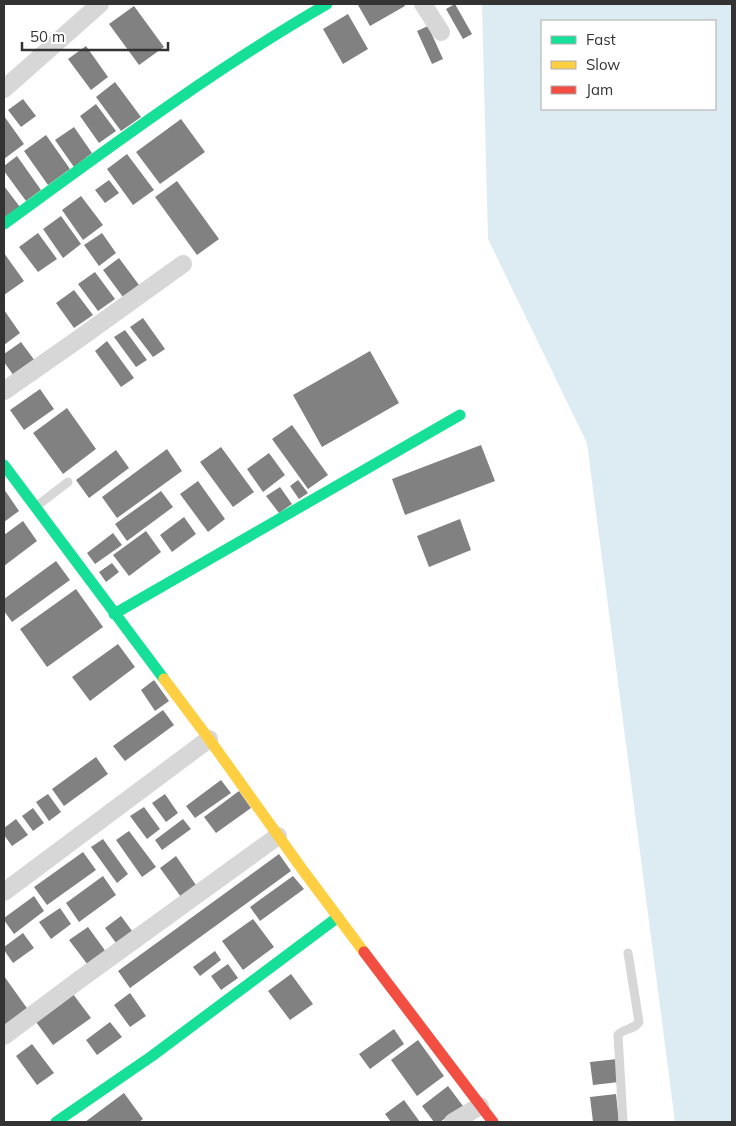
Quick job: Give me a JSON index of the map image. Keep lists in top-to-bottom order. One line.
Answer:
{"legend":["Fast","Slow","Jam"],"scale_bar":"50 m"}
